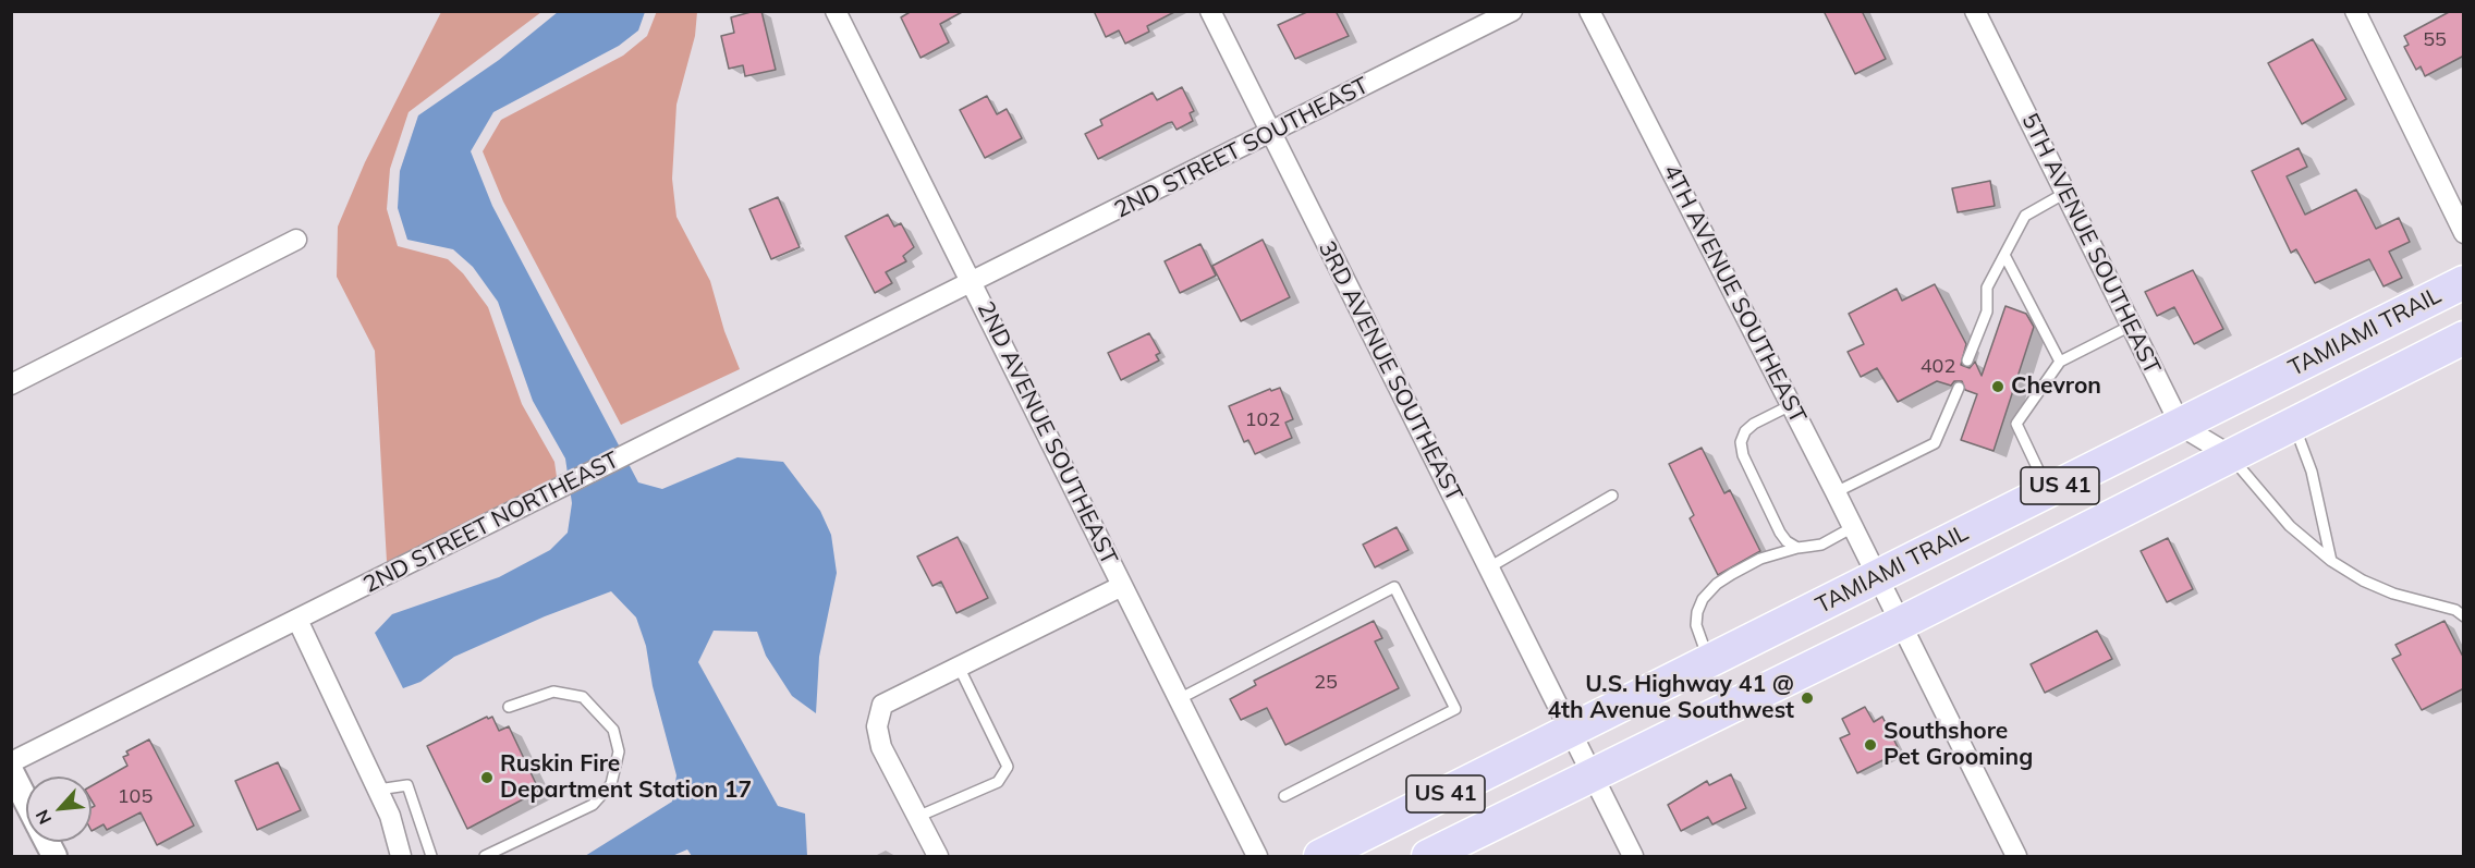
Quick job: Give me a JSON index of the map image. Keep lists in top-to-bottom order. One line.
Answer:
{"streets":{"main road":["TAMIAMI TRAIL","US 41"],"street":["2ND STREET SOUTHEAST","5TH AVENUE SOUTHEAST","4TH AVENUE SOUTHEAST","3RD AVENUE SOUTHEAST","2ND AVENUE SOUTHEAST","2ND STREET NORTHEAST"]},"crossings":[["2ND STREET SOUTHEAST","3RD AVENUE SOUTHEAST"],["2ND STREET SOUTHEAST","2ND AVENUE SOUTHEAST"],["2ND STREET SOUTHEAST","2ND STREET NORTHEAST"],["5TH AVENUE SOUTHEAST","TAMIAMI TRAIL"],["4TH AVENUE SOUTHEAST","TAMIAMI TRAIL"],["4TH AVENUE SOUTHEAST","US 41"],["TAMIAMI TRAIL","3RD AVENUE SOUTHEAST"],["3RD AVENUE SOUTHEAST","US 41"],["2ND AVENUE SOUTHEAST","2ND STREET NORTHEAST"]],"places":["Chevron","U.S. Highway 41 @ 4th Avenue Southwest","Southshore Pet Grooming","Ruskin Fire Department Station 17"],"house_numbers":["55","402","102","25","105"],"north":"bottom left"}
